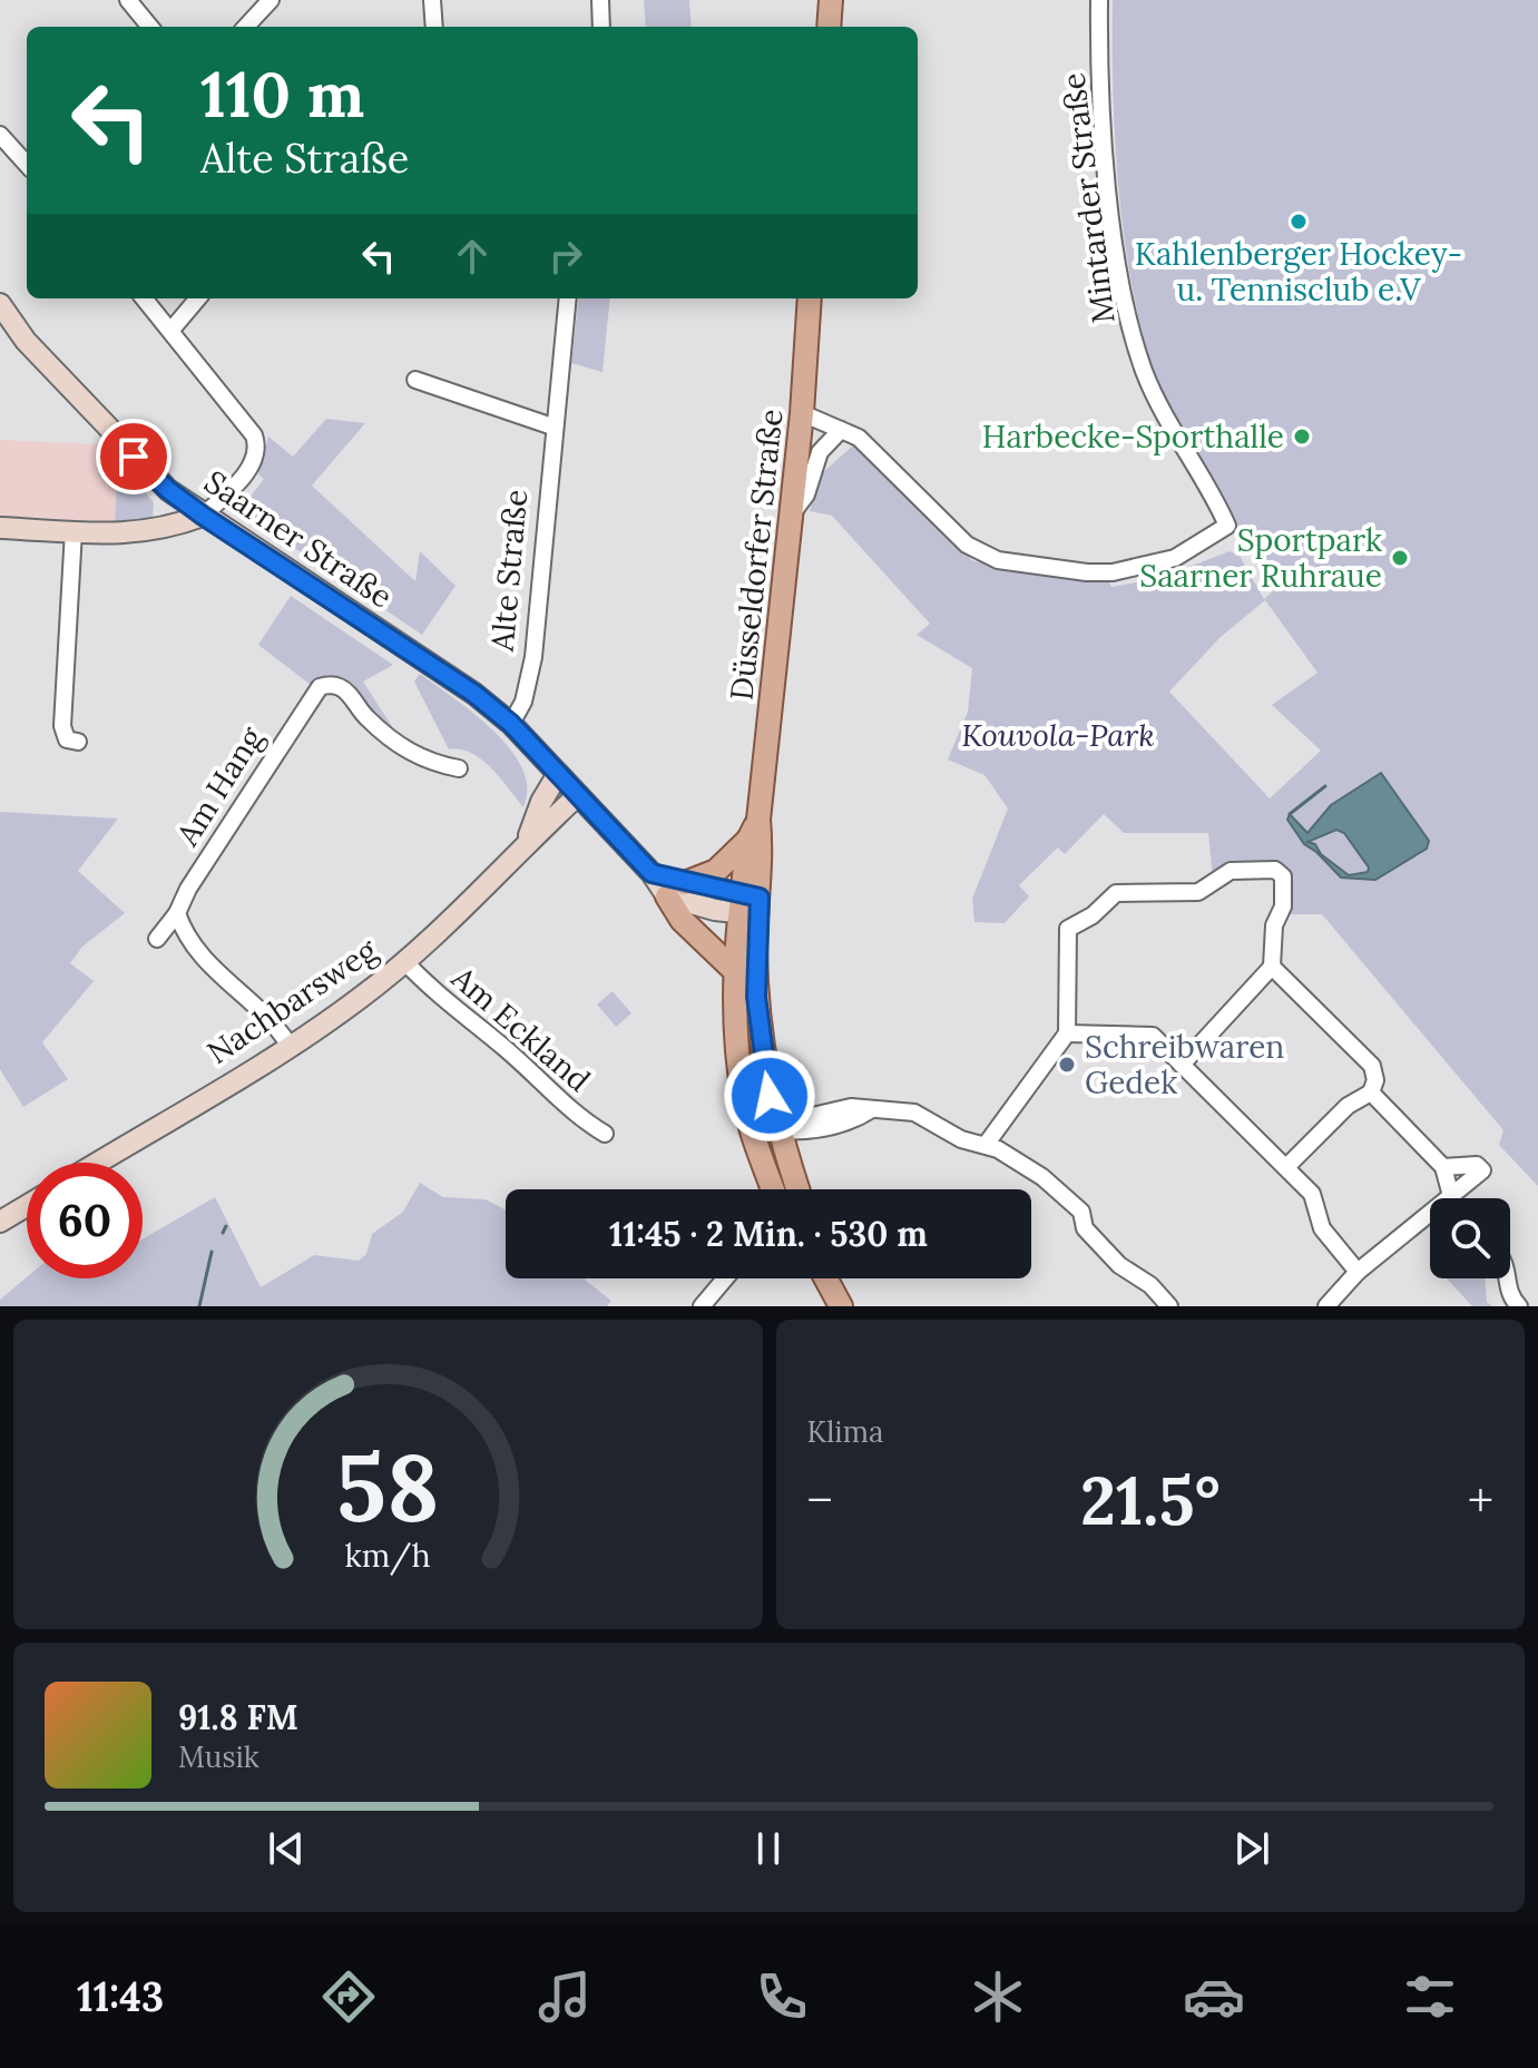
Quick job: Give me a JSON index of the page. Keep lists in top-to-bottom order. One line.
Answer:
{"streets":{"main road":["Düsseldorfer Straße"],"street":["Mintarder Straße","Saarner Straße","Alte Straße","Am Hang","Nachbarsweg","Am Eckland"]},"crossings":[["Saarner Straße","Alte Straße"],["Nachbarsweg","Am Eckland"]],"parks":["Kouvola-Park"],"places":["Kahlenberger Hockey- u. Tennisclub e.V","Harbecke-Sporthalle","Sportpark Saarner Ruhraue","Schreibwaren Gedek"],"page":{"turn":["110 m","Alte Straße"],"limit":"60","trip":"11:45 · 2 Min. · 530 m","tile":"Klima","heat":["−","21.5°","+"],"song":["91.8 FM","Musik"],"tabs":"11:43","gauge":["58","km/h"]}}
